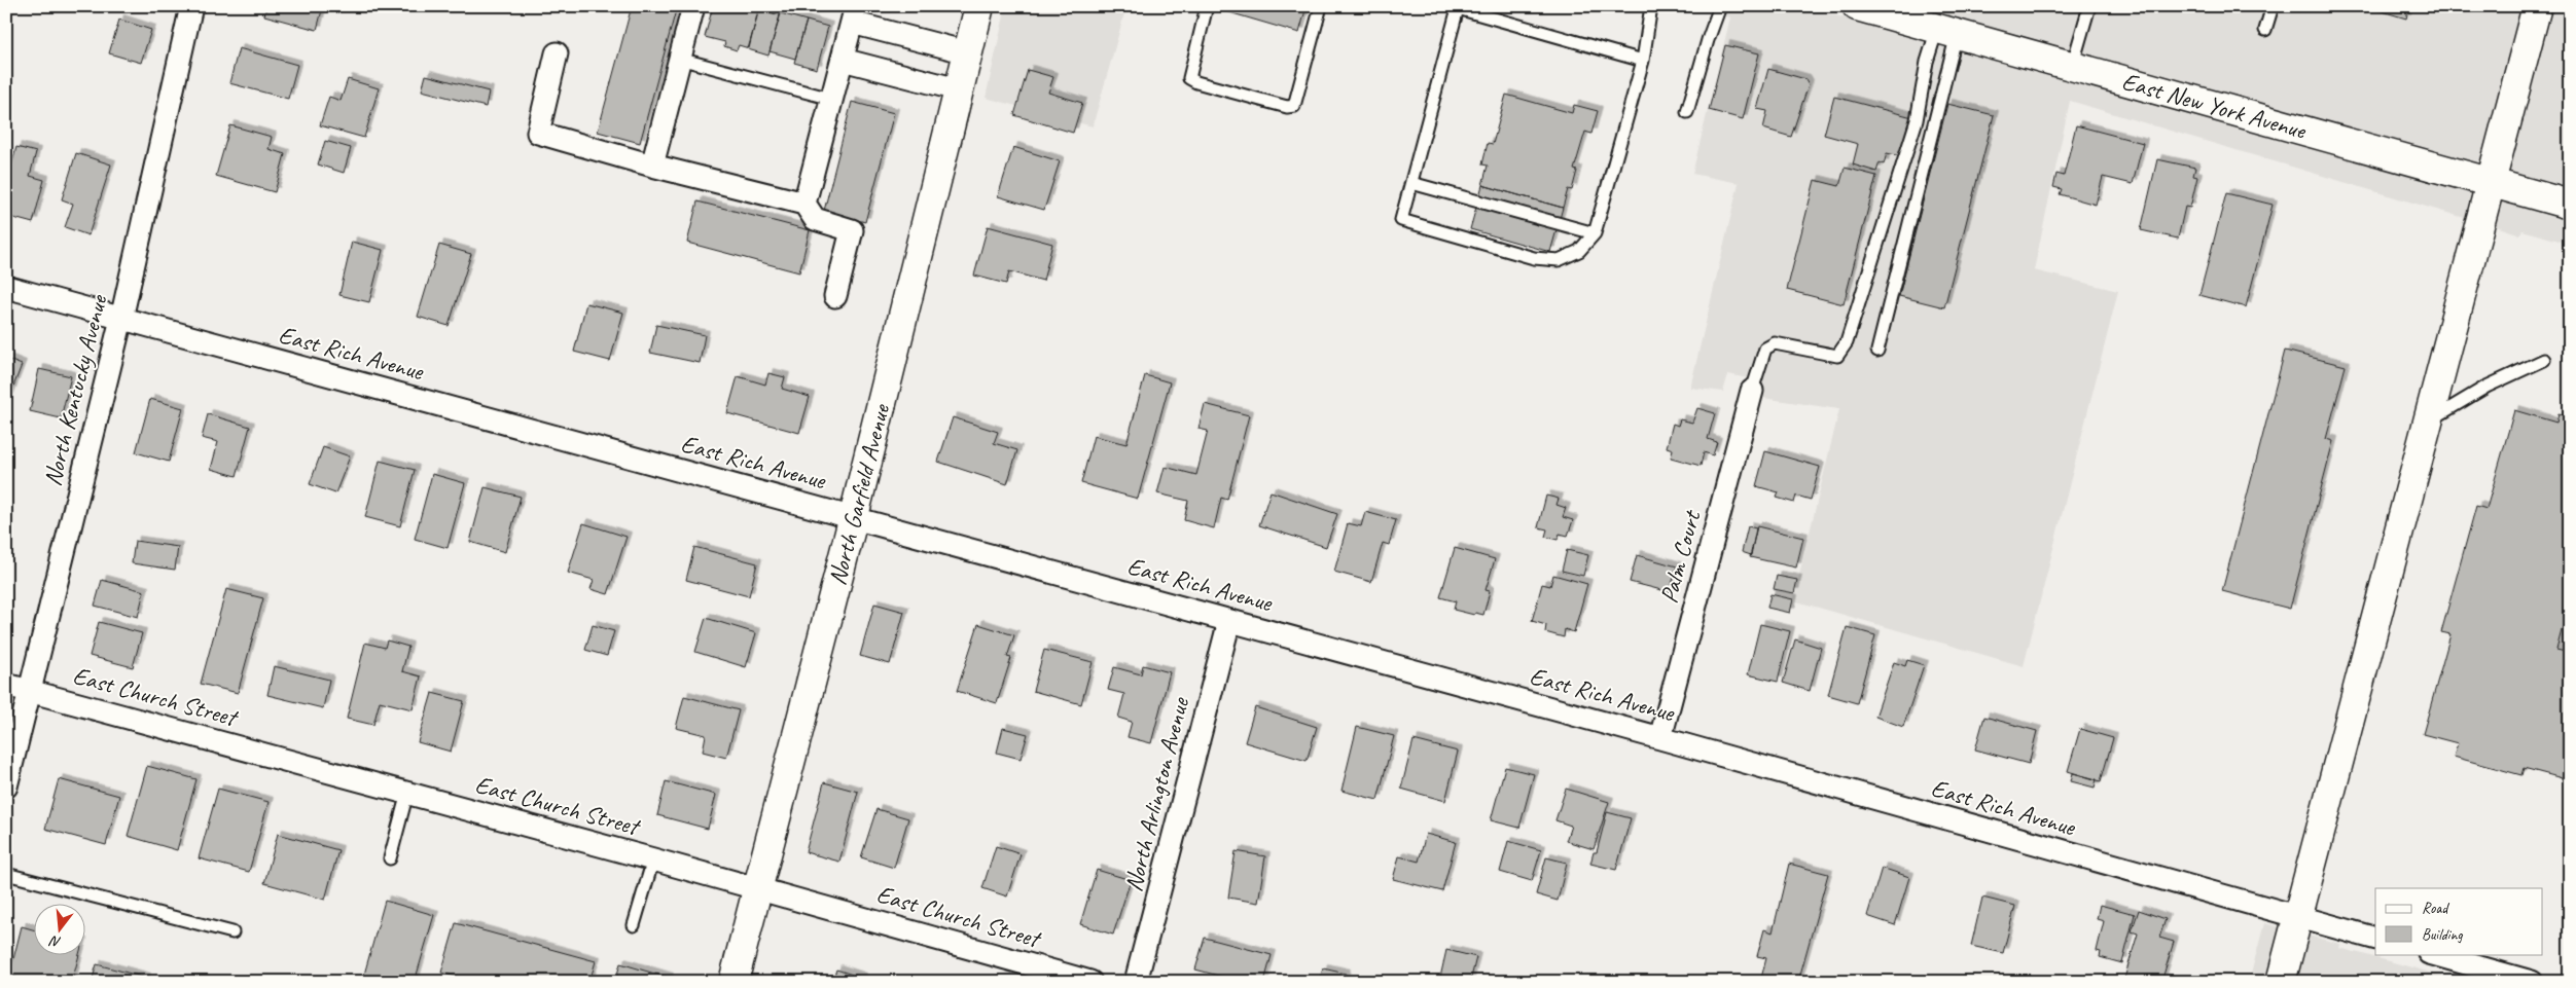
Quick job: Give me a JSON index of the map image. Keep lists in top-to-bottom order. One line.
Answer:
{"streets":{"main road":["East New York Avenue","North Garfield Avenue"],"street":["East Rich Avenue","North Kentucky Avenue","Palm Court","East Church Street","North Arlington Avenue"]},"crossings":[["East Rich Avenue","North Kentucky Avenue"],["East Rich Avenue","North Garfield Avenue"],["East Rich Avenue","Palm Court"],["East Rich Avenue","North Arlington Avenue"],["North Kentucky Avenue","East Church Street"],["North Garfield Avenue","East Church Street"]],"legend":["Road","Building"],"north":"bottom"}
